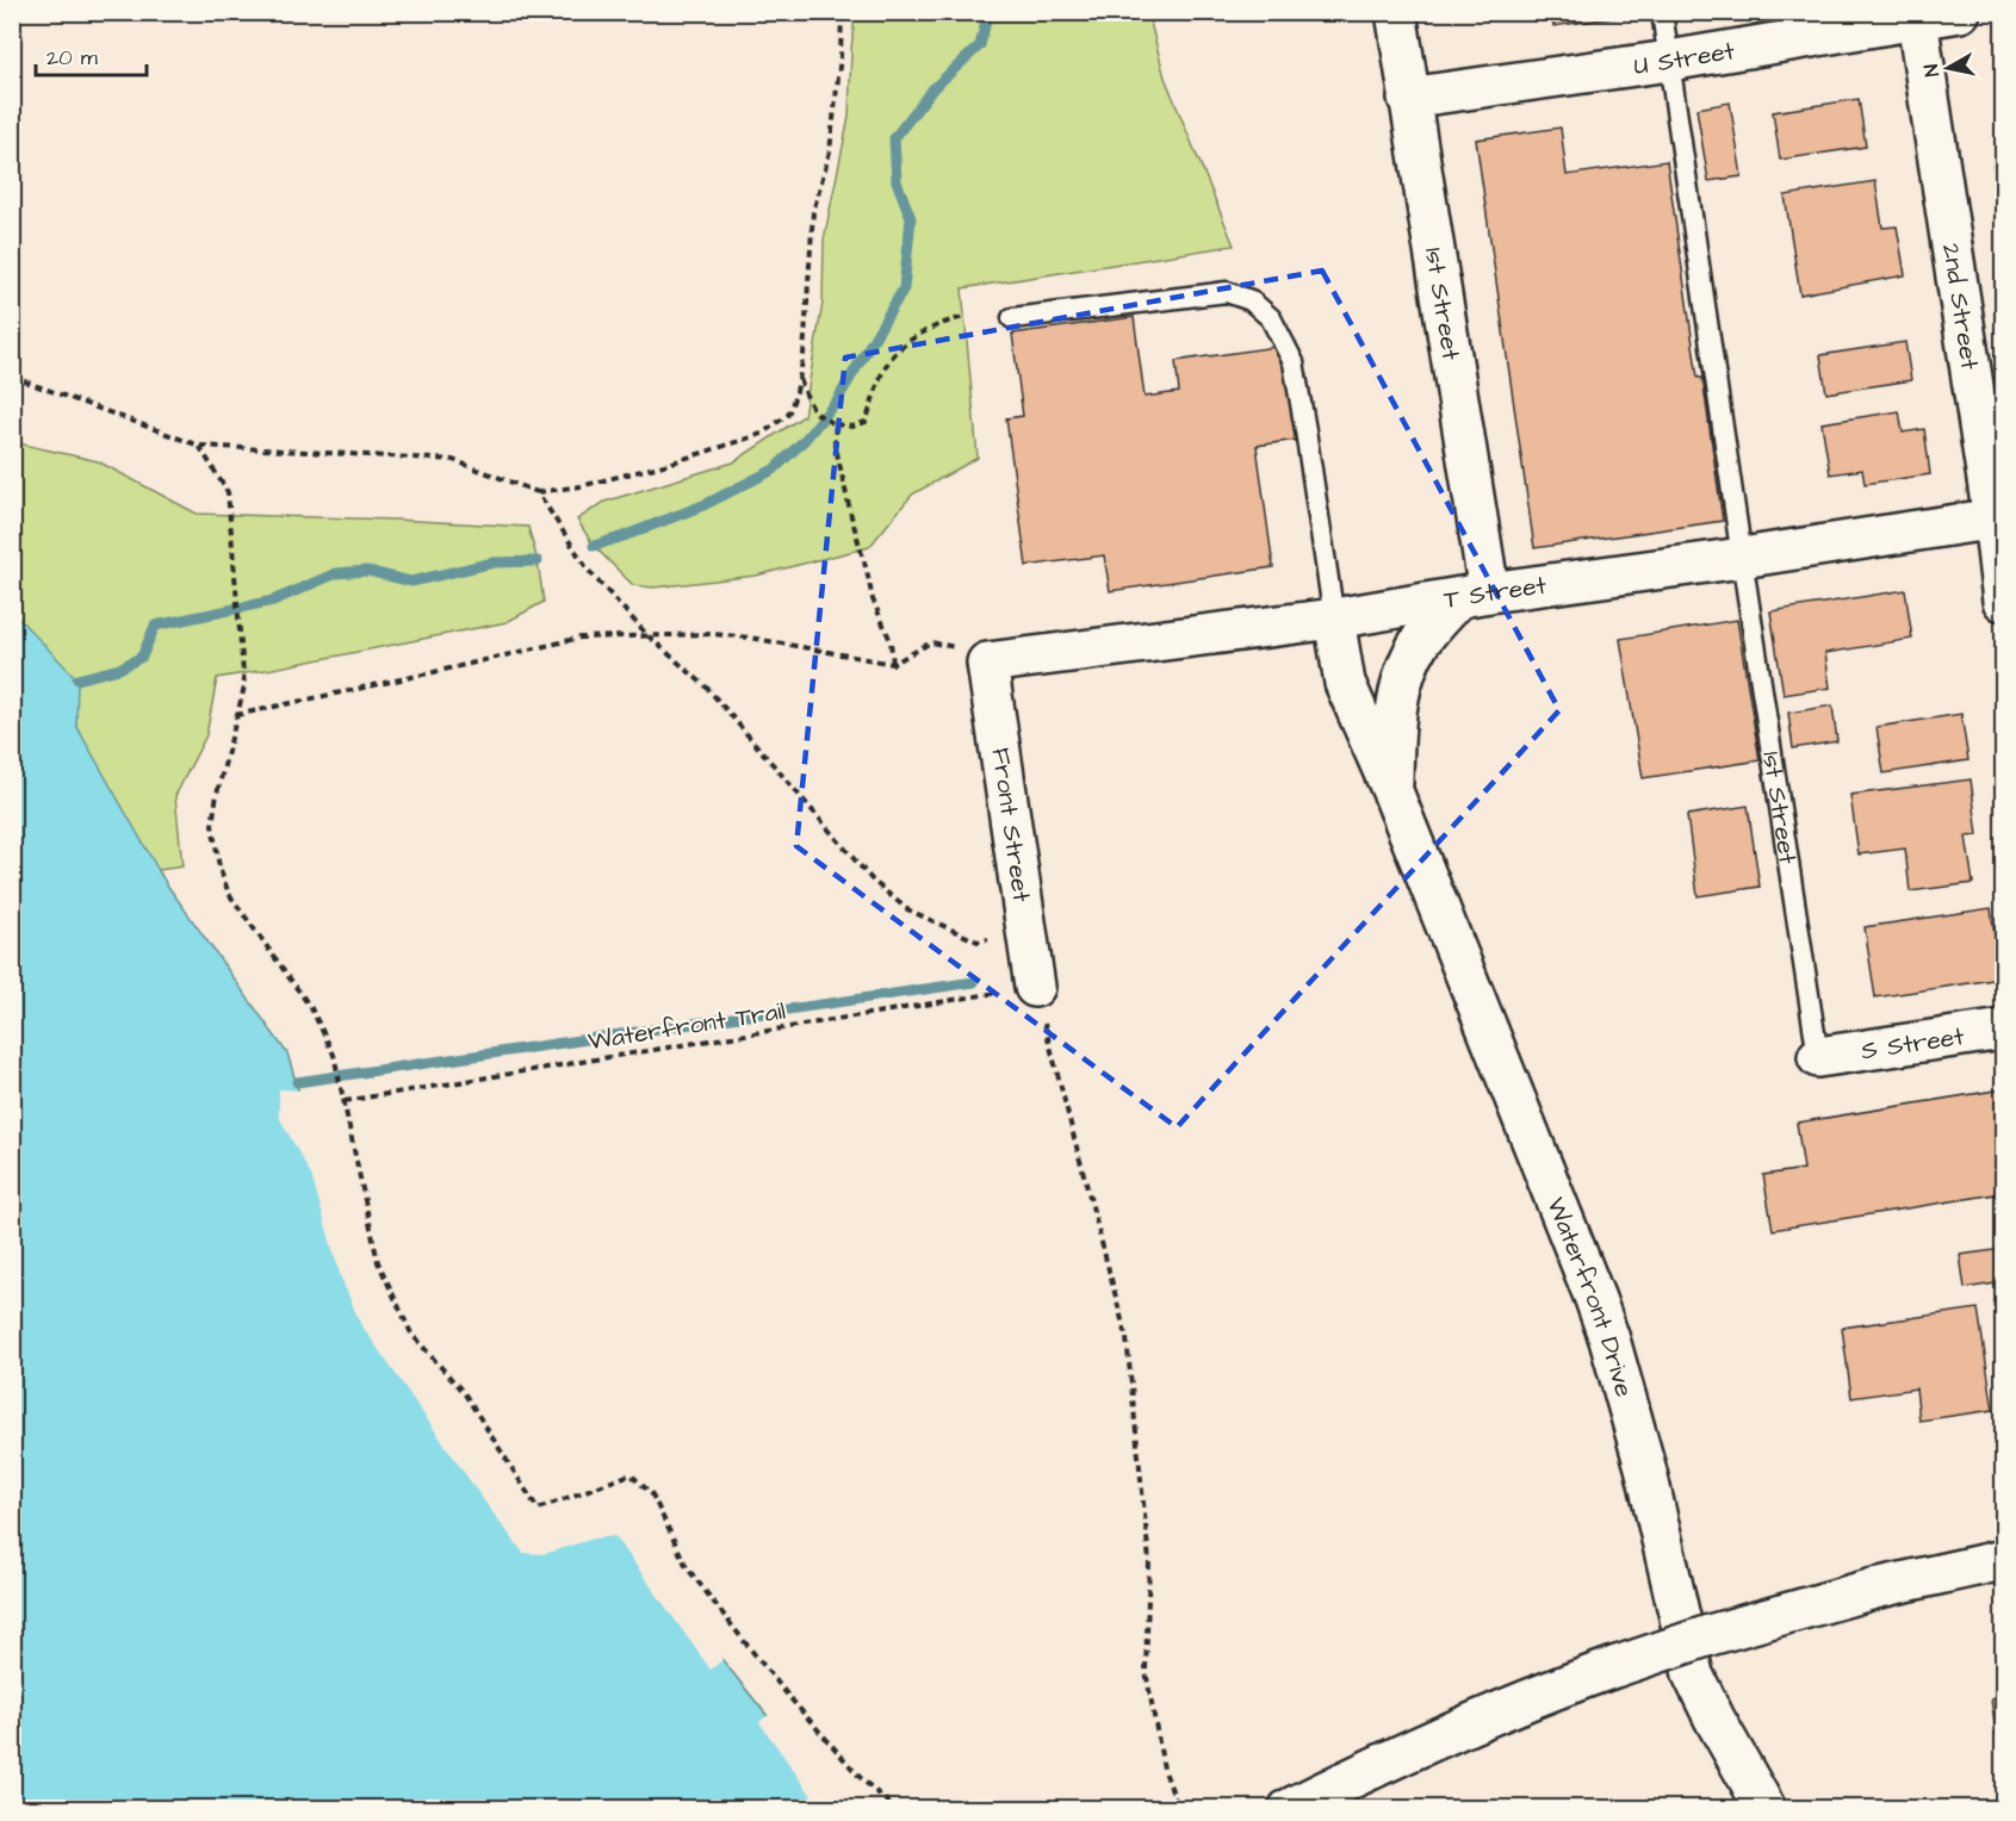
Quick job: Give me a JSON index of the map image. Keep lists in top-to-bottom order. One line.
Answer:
{"streets":{"street":["U Street","1st Street","2nd Street","T Street","Front Street","S Street","Waterfront Drive"],"path":["Waterfront Trail"]},"crossings":[["U Street","1st Street"],["U Street","2nd Street"],["1st Street","T Street"],["1st Street","S Street"],["1st Street","Waterfront Drive"],["2nd Street","T Street"],["T Street","Front Street"],["T Street","Waterfront Drive"],["Front Street","Waterfront Trail"]],"scale_bar":"20 m","north":"left"}
